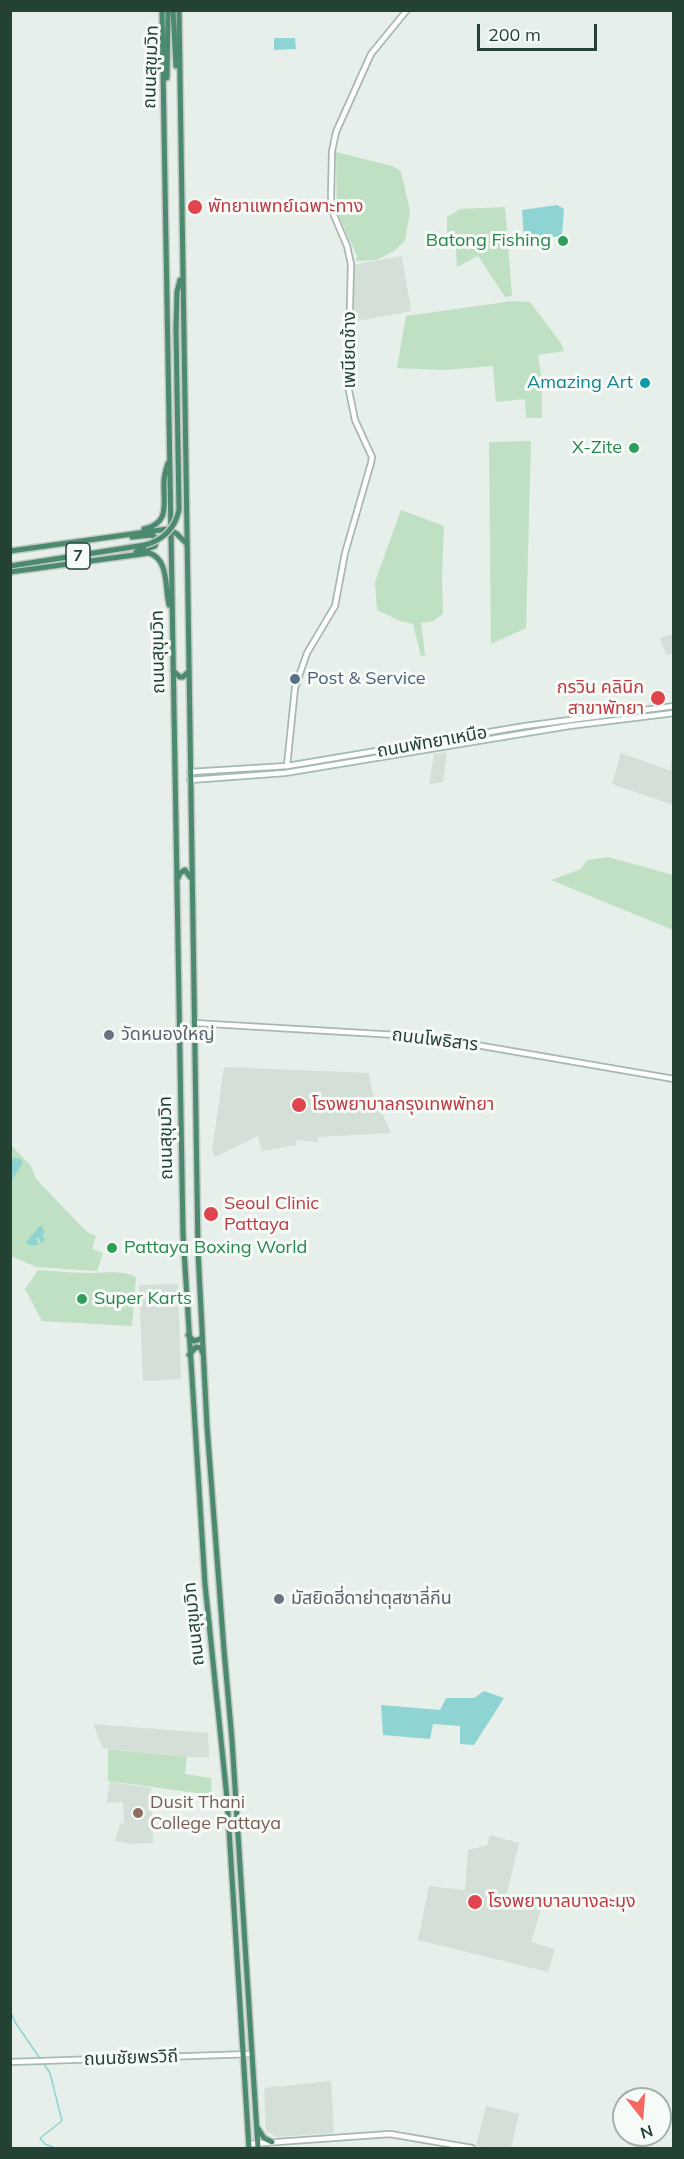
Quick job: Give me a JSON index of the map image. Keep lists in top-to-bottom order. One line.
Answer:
{"streets":{"highway":["ถนนสุขุมวิท","7"],"street":["เพนียดช้าง","ถนนพัทยาเหนือ","ถนนโพธิสาร","ถนนชัยพรวิถี"]},"crossings":[["ถนนสุขุมวิท","7"],["ถนนสุขุมวิท","ถนนพัทยาเหนือ"],["ถนนสุขุมวิท","ถนนโพธิสาร"],["ถนนสุขุมวิท","ถนนชัยพรวิถี"],["เพนียดช้าง","ถนนพัทยาเหนือ"]],"places":["พัทยาแพทย์เฉพาะทาง","Batong Fishing","Amazing Art","X-Zite","Post & Service","กรวิน คลินิก สาขาพัทยา","วัดหนองใหญ่","โรงพยาบาลกรุงเทพพัทยา","Seoul Clinic Pattaya","Pattaya Boxing World","Super Karts","มัสยิดฮี่ดาย่าตุสซาลี่กีน","Dusit Thani College Pattaya","โรงพยาบาลบางละมุง"],"scale_bar":"200 m","north":"bottom"}
